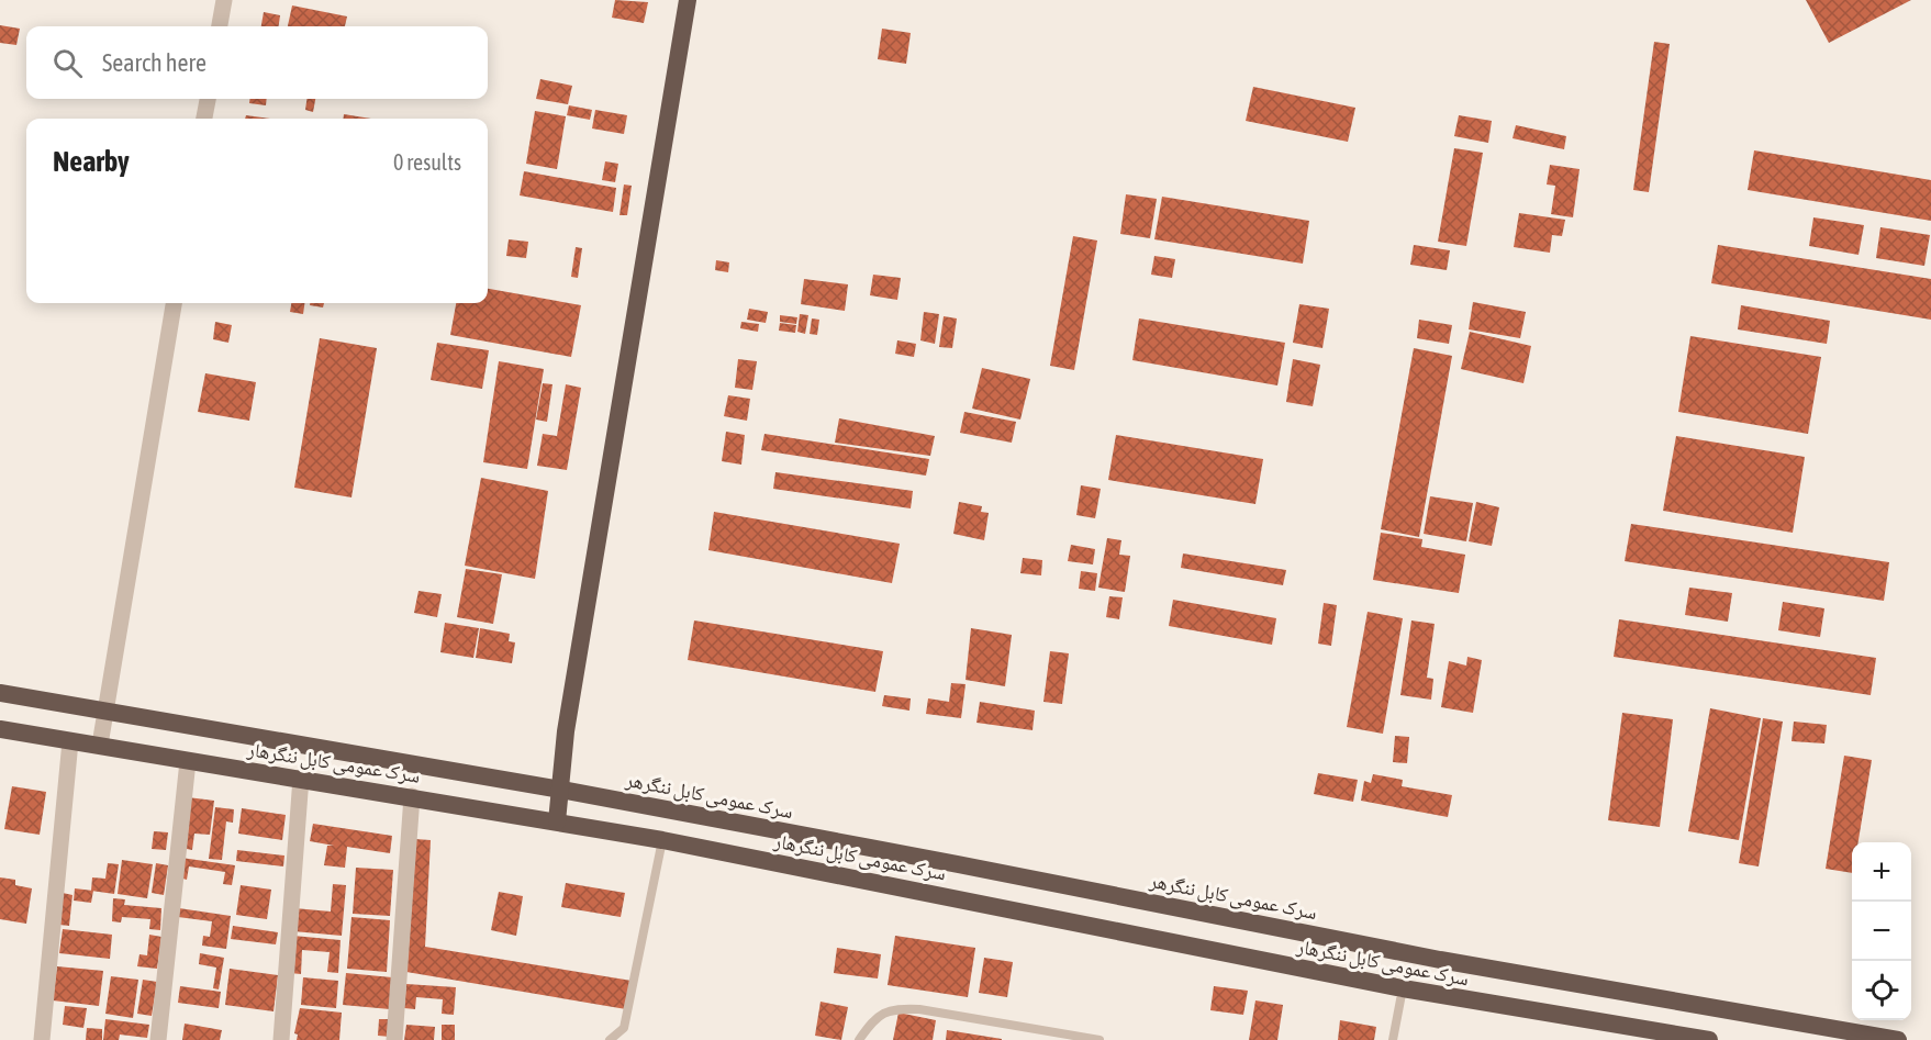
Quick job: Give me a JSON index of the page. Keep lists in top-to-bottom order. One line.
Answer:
{"streets":{"highway":["سرک عمومی کابل ننگرهار","سرک عمومی کابل ننگرهر"]},"crossings":[["سرک عمومی کابل ننگرهار","سرک عمومی کابل ننگرهر"]],"page":{"search":"Search here","heading":["Nearby","0 results"],"map_buttons":["+","−"]}}
